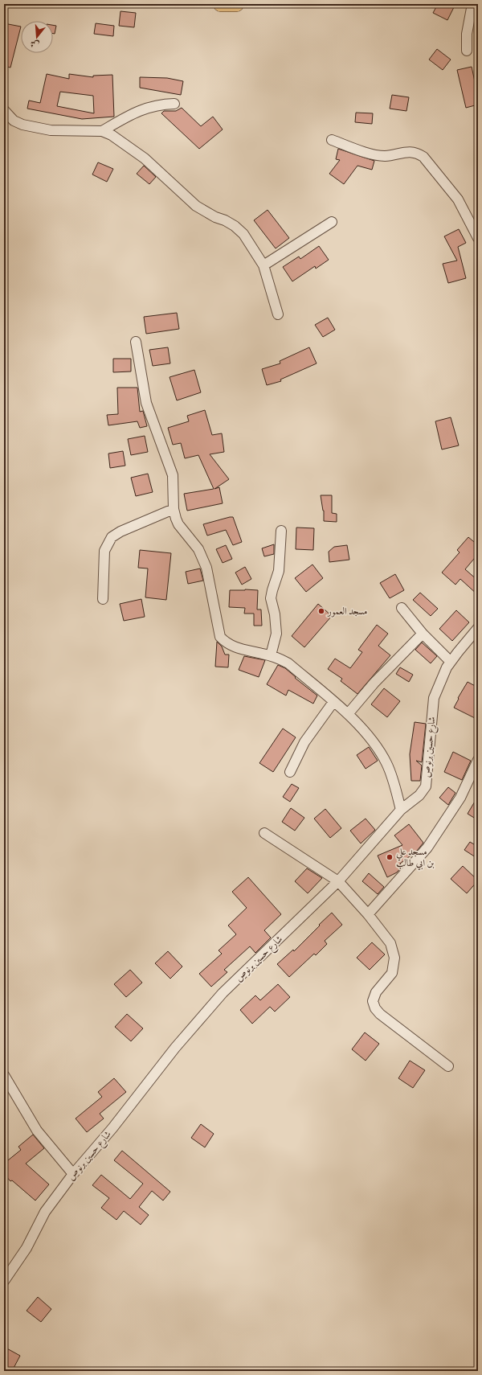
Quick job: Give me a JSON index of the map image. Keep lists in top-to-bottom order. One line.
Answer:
{"streets":{"street":["شارع حسين برنوص"]},"places":["مسجد العمور","مسجد علي بن ابي طالب"],"north":"bottom"}
